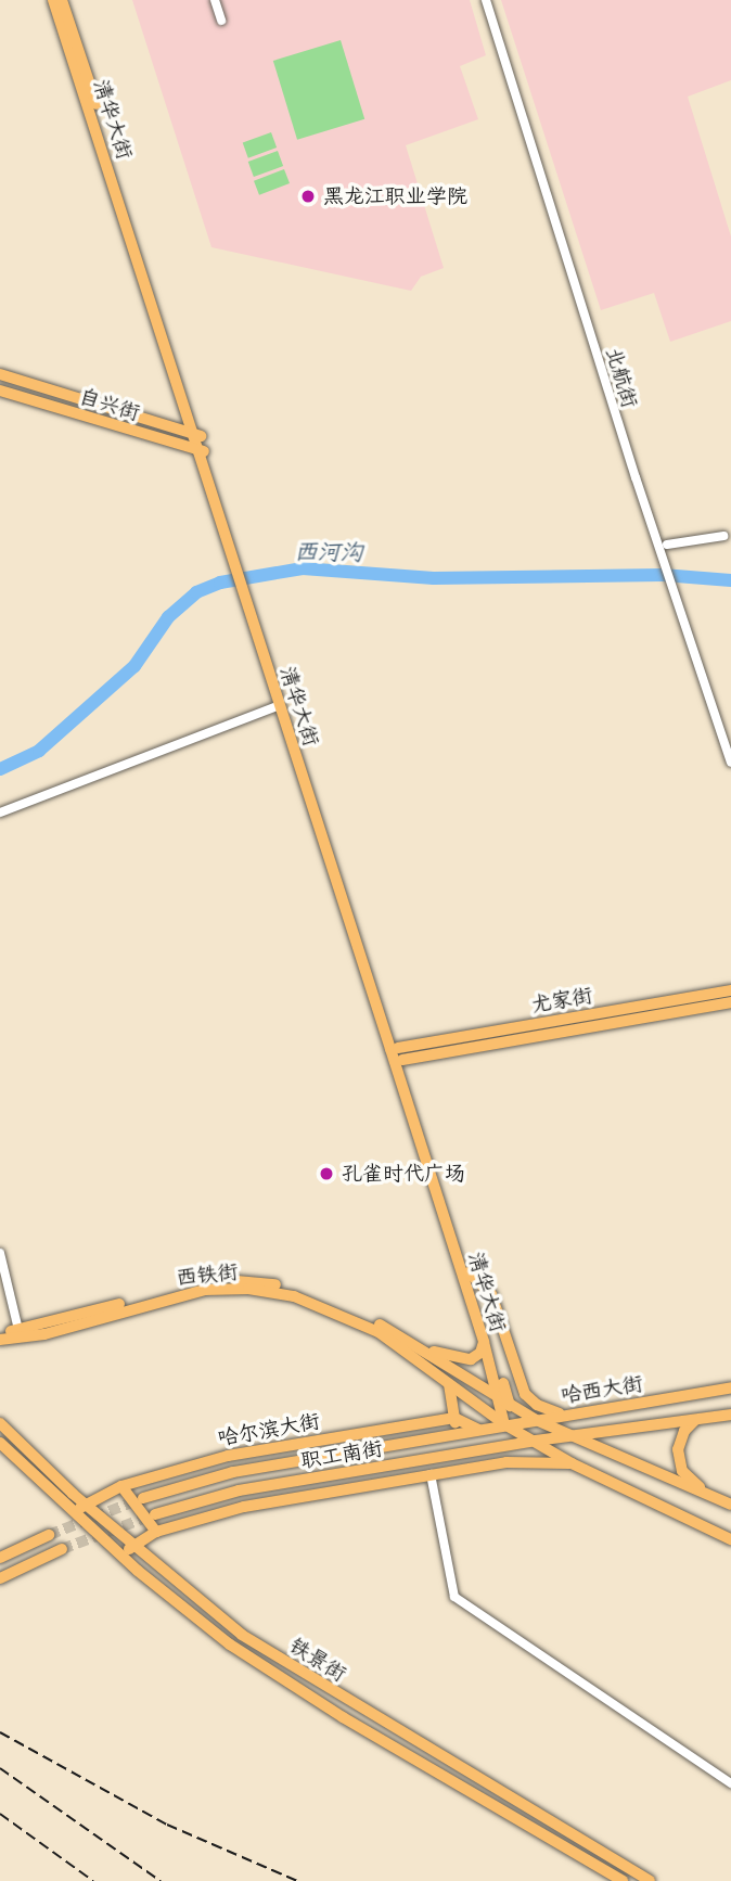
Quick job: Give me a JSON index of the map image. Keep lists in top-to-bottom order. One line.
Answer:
{"streets":{"main road":["清华大街","自兴街","尤家街","西铁街","哈西大街","哈尔滨大街","职工南街","铁景街"],"street":["北航街"]},"crossings":[["清华大街","自兴街"],["清华大街","尤家街"],["清华大街","哈西大街"],["哈西大街","职工南街"],["哈尔滨大街","铁景街"]],"water":["西河沟"],"places":["黑龙江职业学院","孔雀时代广场"]}
